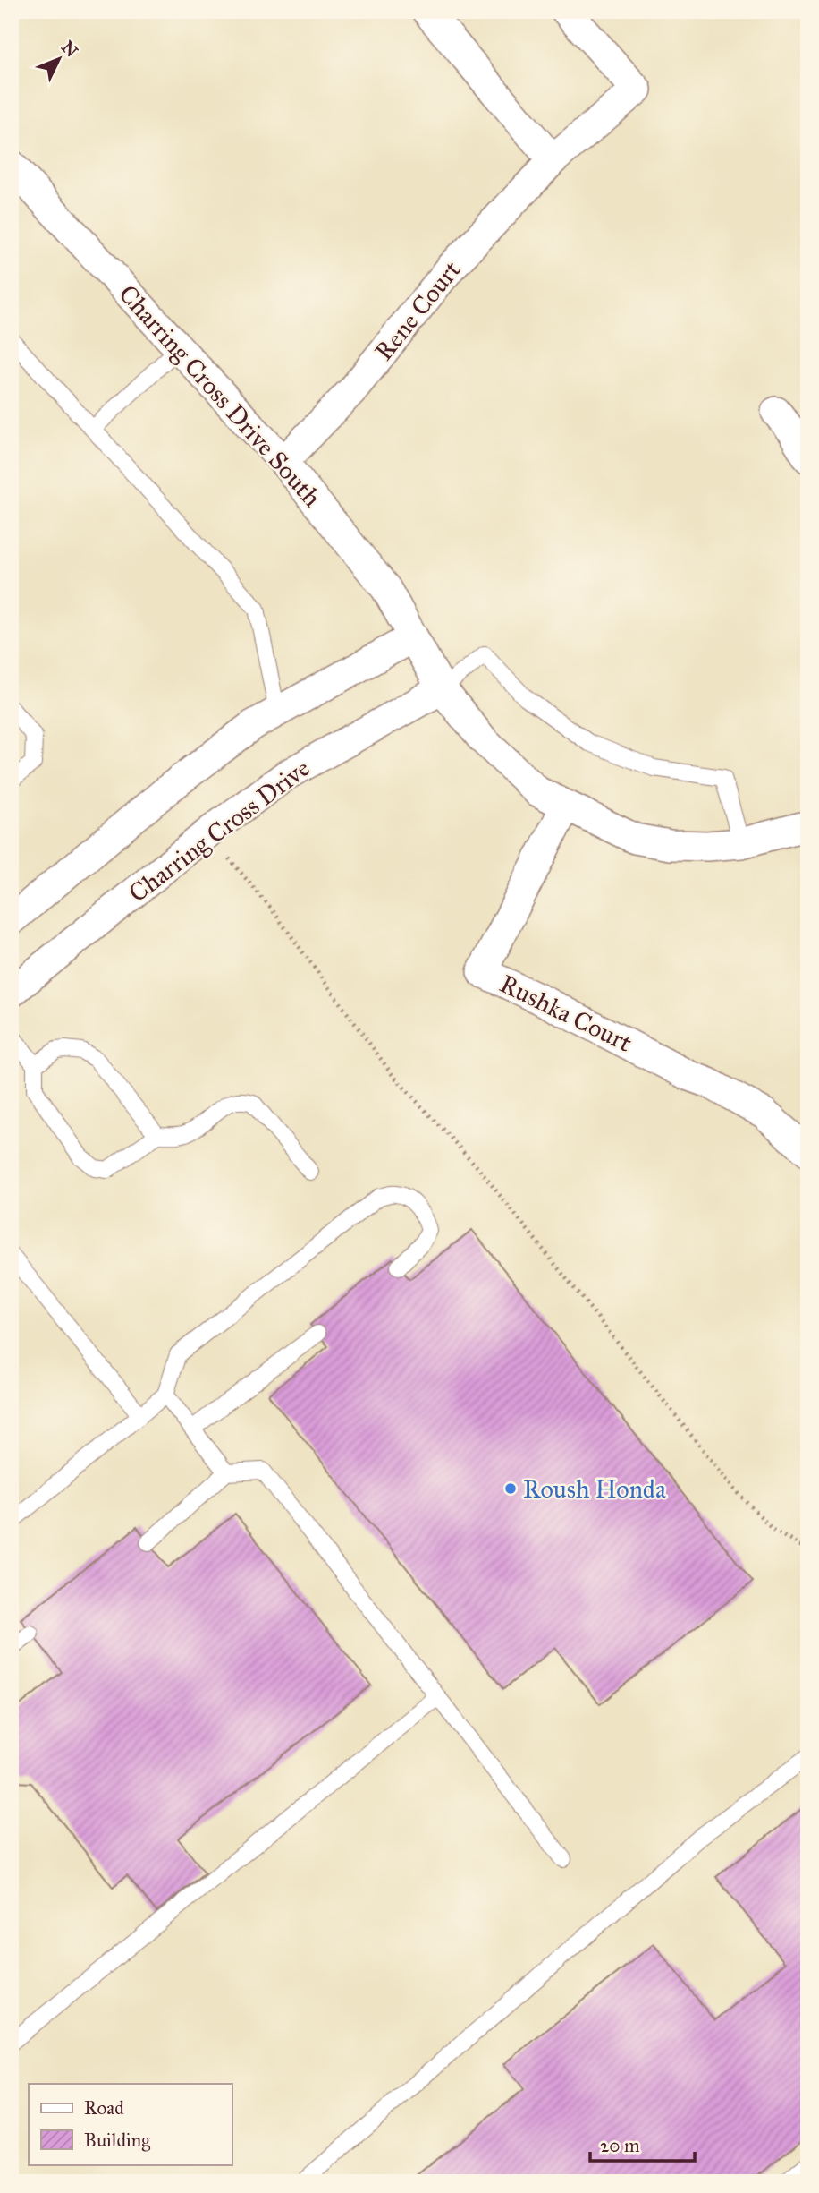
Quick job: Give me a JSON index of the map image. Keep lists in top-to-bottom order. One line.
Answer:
{"streets":{"street":["Rene Court","Charring Cross Drive South","Charring Cross Drive","Rushka Court"]},"crossings":[["Rene Court","Charring Cross Drive South"],["Charring Cross Drive South","Charring Cross Drive"],["Charring Cross Drive South","Rushka Court"]],"places":["Roush Honda"],"legend":["Road","Building"],"scale_bar":"20 m","north":"top right"}
